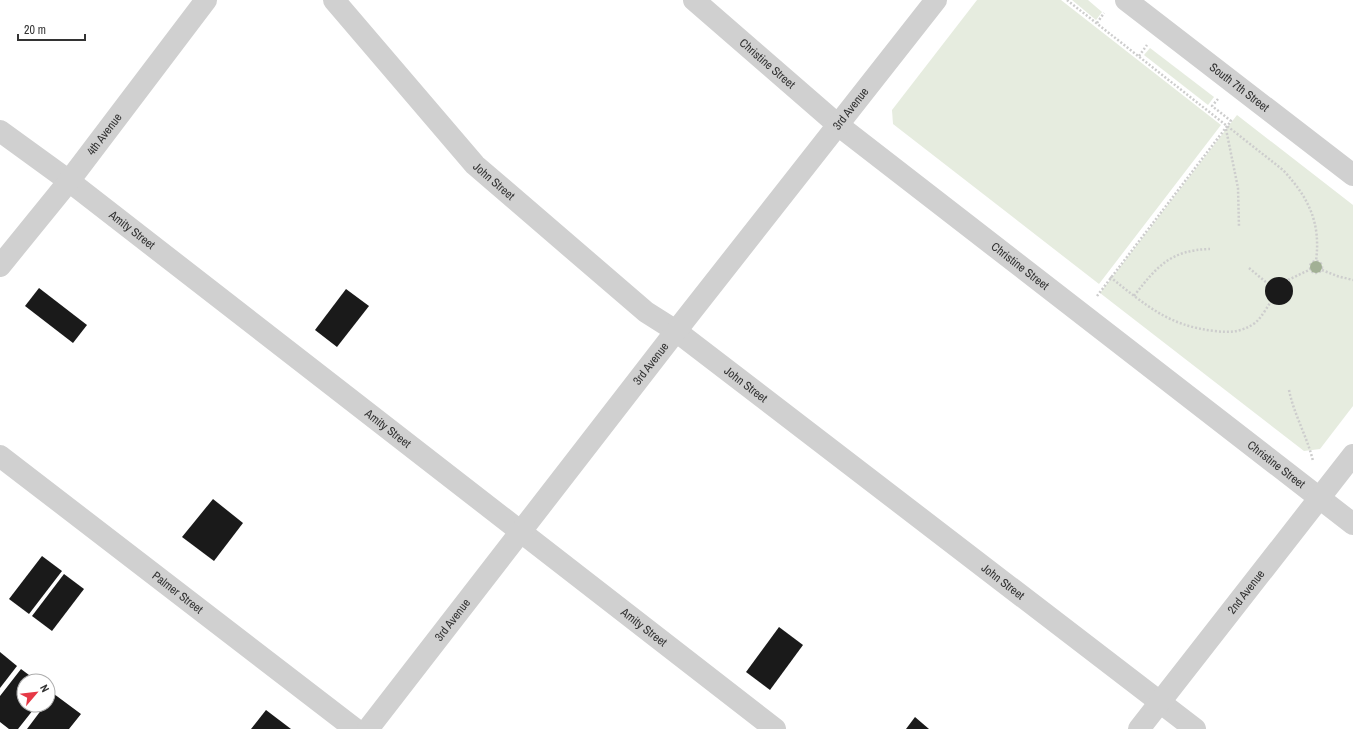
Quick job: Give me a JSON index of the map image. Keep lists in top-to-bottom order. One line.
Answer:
{"streets":{"street":["Christine Street","South 7th Street","3rd Avenue","4th Avenue","John Street","Amity Street","Palmer Street","2nd Avenue"]},"crossings":[["Christine Street","3rd Avenue"],["Christine Street","2nd Avenue"],["3rd Avenue","John Street"],["3rd Avenue","Amity Street"],["4th Avenue","Amity Street"],["John Street","2nd Avenue"]],"scale_bar":"20 m","north":"top right"}
